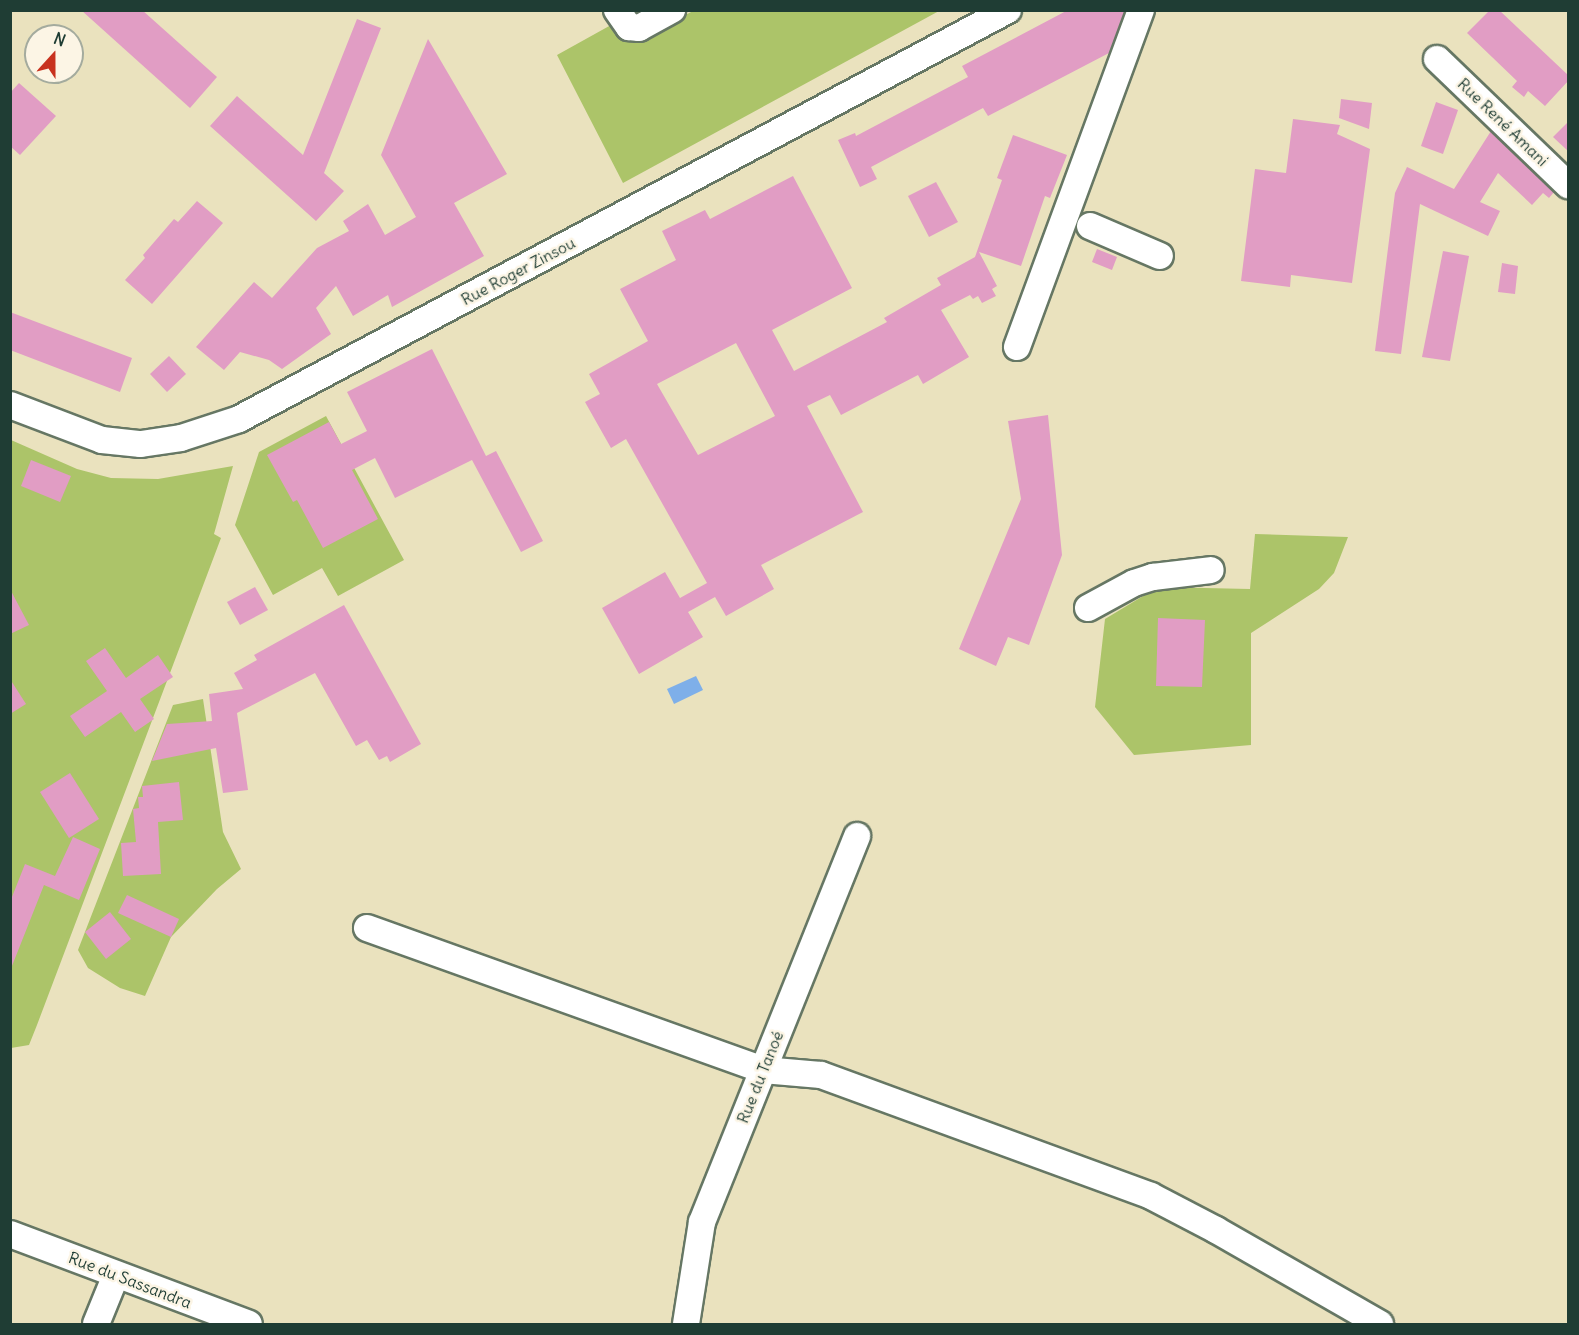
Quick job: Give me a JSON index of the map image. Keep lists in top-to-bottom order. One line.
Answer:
{"streets":{"street":["Rue René Amani","Rue Roger Zinsou","Rue du Tanoé","Rue du Sassandra"]},"north":"top"}
